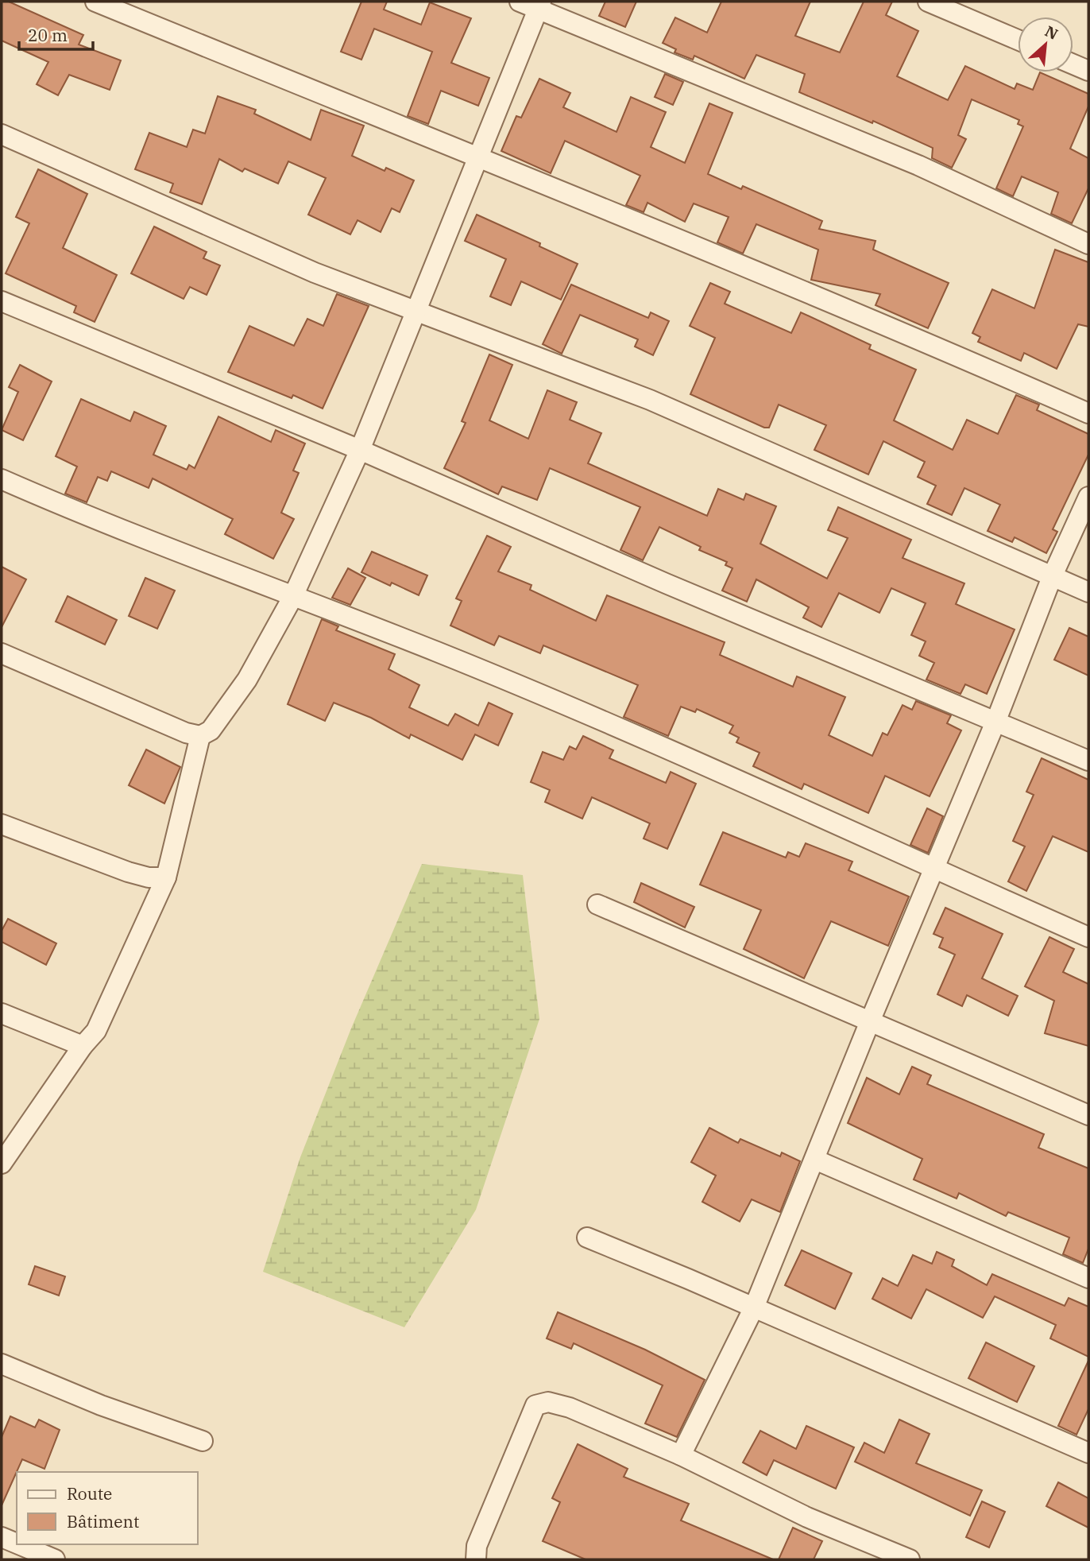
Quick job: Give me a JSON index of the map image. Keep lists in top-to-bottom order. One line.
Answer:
{"legend":["Route","Bâtiment"],"scale_bar":"20 m","north":"top right"}
